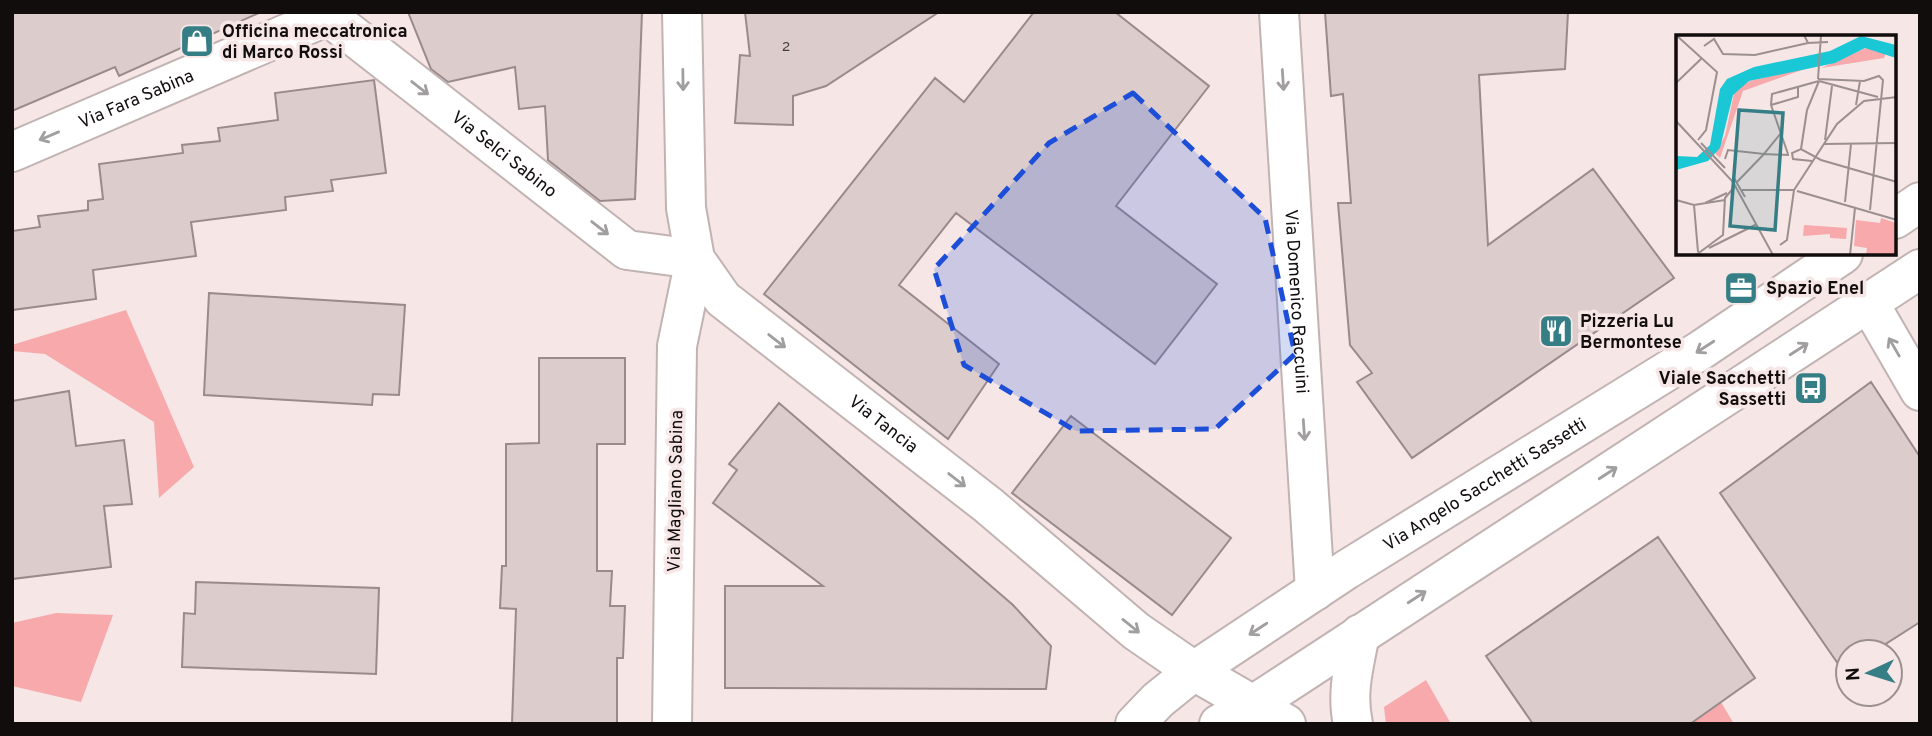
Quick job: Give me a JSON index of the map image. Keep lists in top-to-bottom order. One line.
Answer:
{"streets":{"street":["Via Fara Sabina","Via Selci Sabino","Via Domenico Raccuini","Via Tancia","Via Angelo Sacchetti Sassetti","Via Magliano Sabina"]},"crossings":[["Via Fara Sabina","Via Selci Sabino"],["Via Selci Sabino","Via Tancia"],["Via Selci Sabino","Via Magliano Sabina"],["Via Domenico Raccuini","Via Angelo Sacchetti Sassetti"],["Via Tancia","Via Angelo Sacchetti Sassetti"],["Via Tancia","Via Magliano Sabina"]],"one_way":["Via Fara Sabina","Via Selci Sabino","Via Domenico Raccuini","Via Tancia"],"places":{"shop":["Officina meccatronica di Marco Rossi"],"office":["Spazio Enel"],"restaurant":["Pizzeria Lu Bermontese"],"bus stop":["Viale Sacchetti Sassetti"]},"house_numbers":["2"],"north":"left"}
